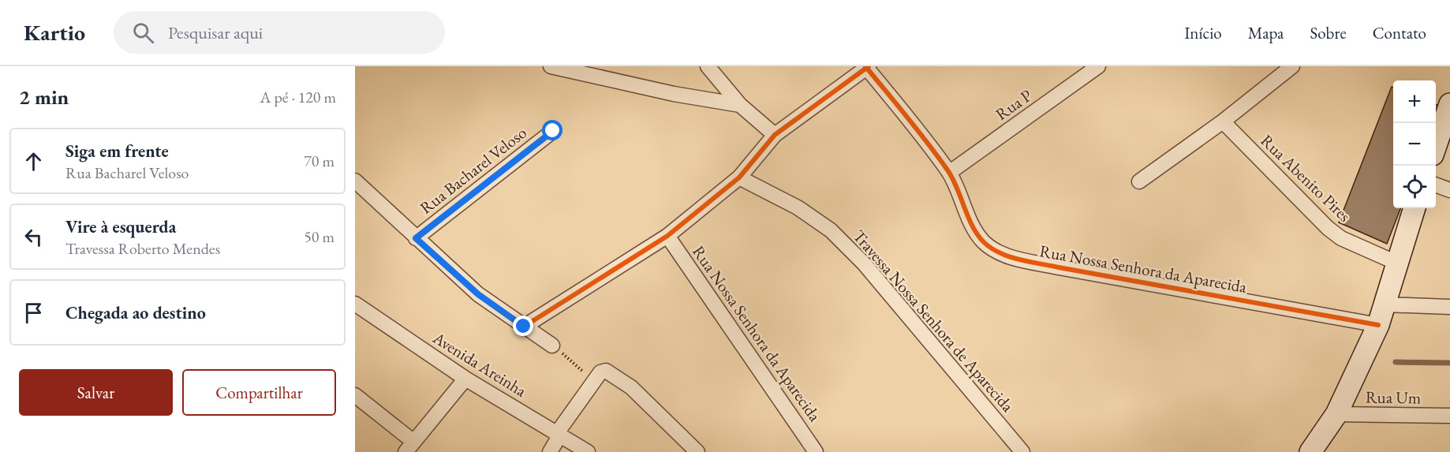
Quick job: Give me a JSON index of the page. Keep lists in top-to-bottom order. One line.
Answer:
{"streets":{"street":["Rua P","Rua Bacharel Veloso","Rua Abenito Pires","Rua Nossa Senhora da Aparecida","Travessa Nossa Senhora de Aparecida","Avenida Areinha","Rua Um"]},"crossings":[["Rua P","Rua Nossa Senhora da Aparecida"]],"page":{"header":"Kartio","search":"Pesquisar aqui","nav":["Início","Mapa","Sobre","Contato"],"heading":["2 min","A pé · 120 m"],"map_buttons":["+","−"],"list":[["Siga em frente","Rua Bacharel Veloso","70 m"],["Vire à esquerda","Travessa Roberto Mendes","50 m"],"Chegada ao destino"],"buttons":["Salvar","Compartilhar"]}}
